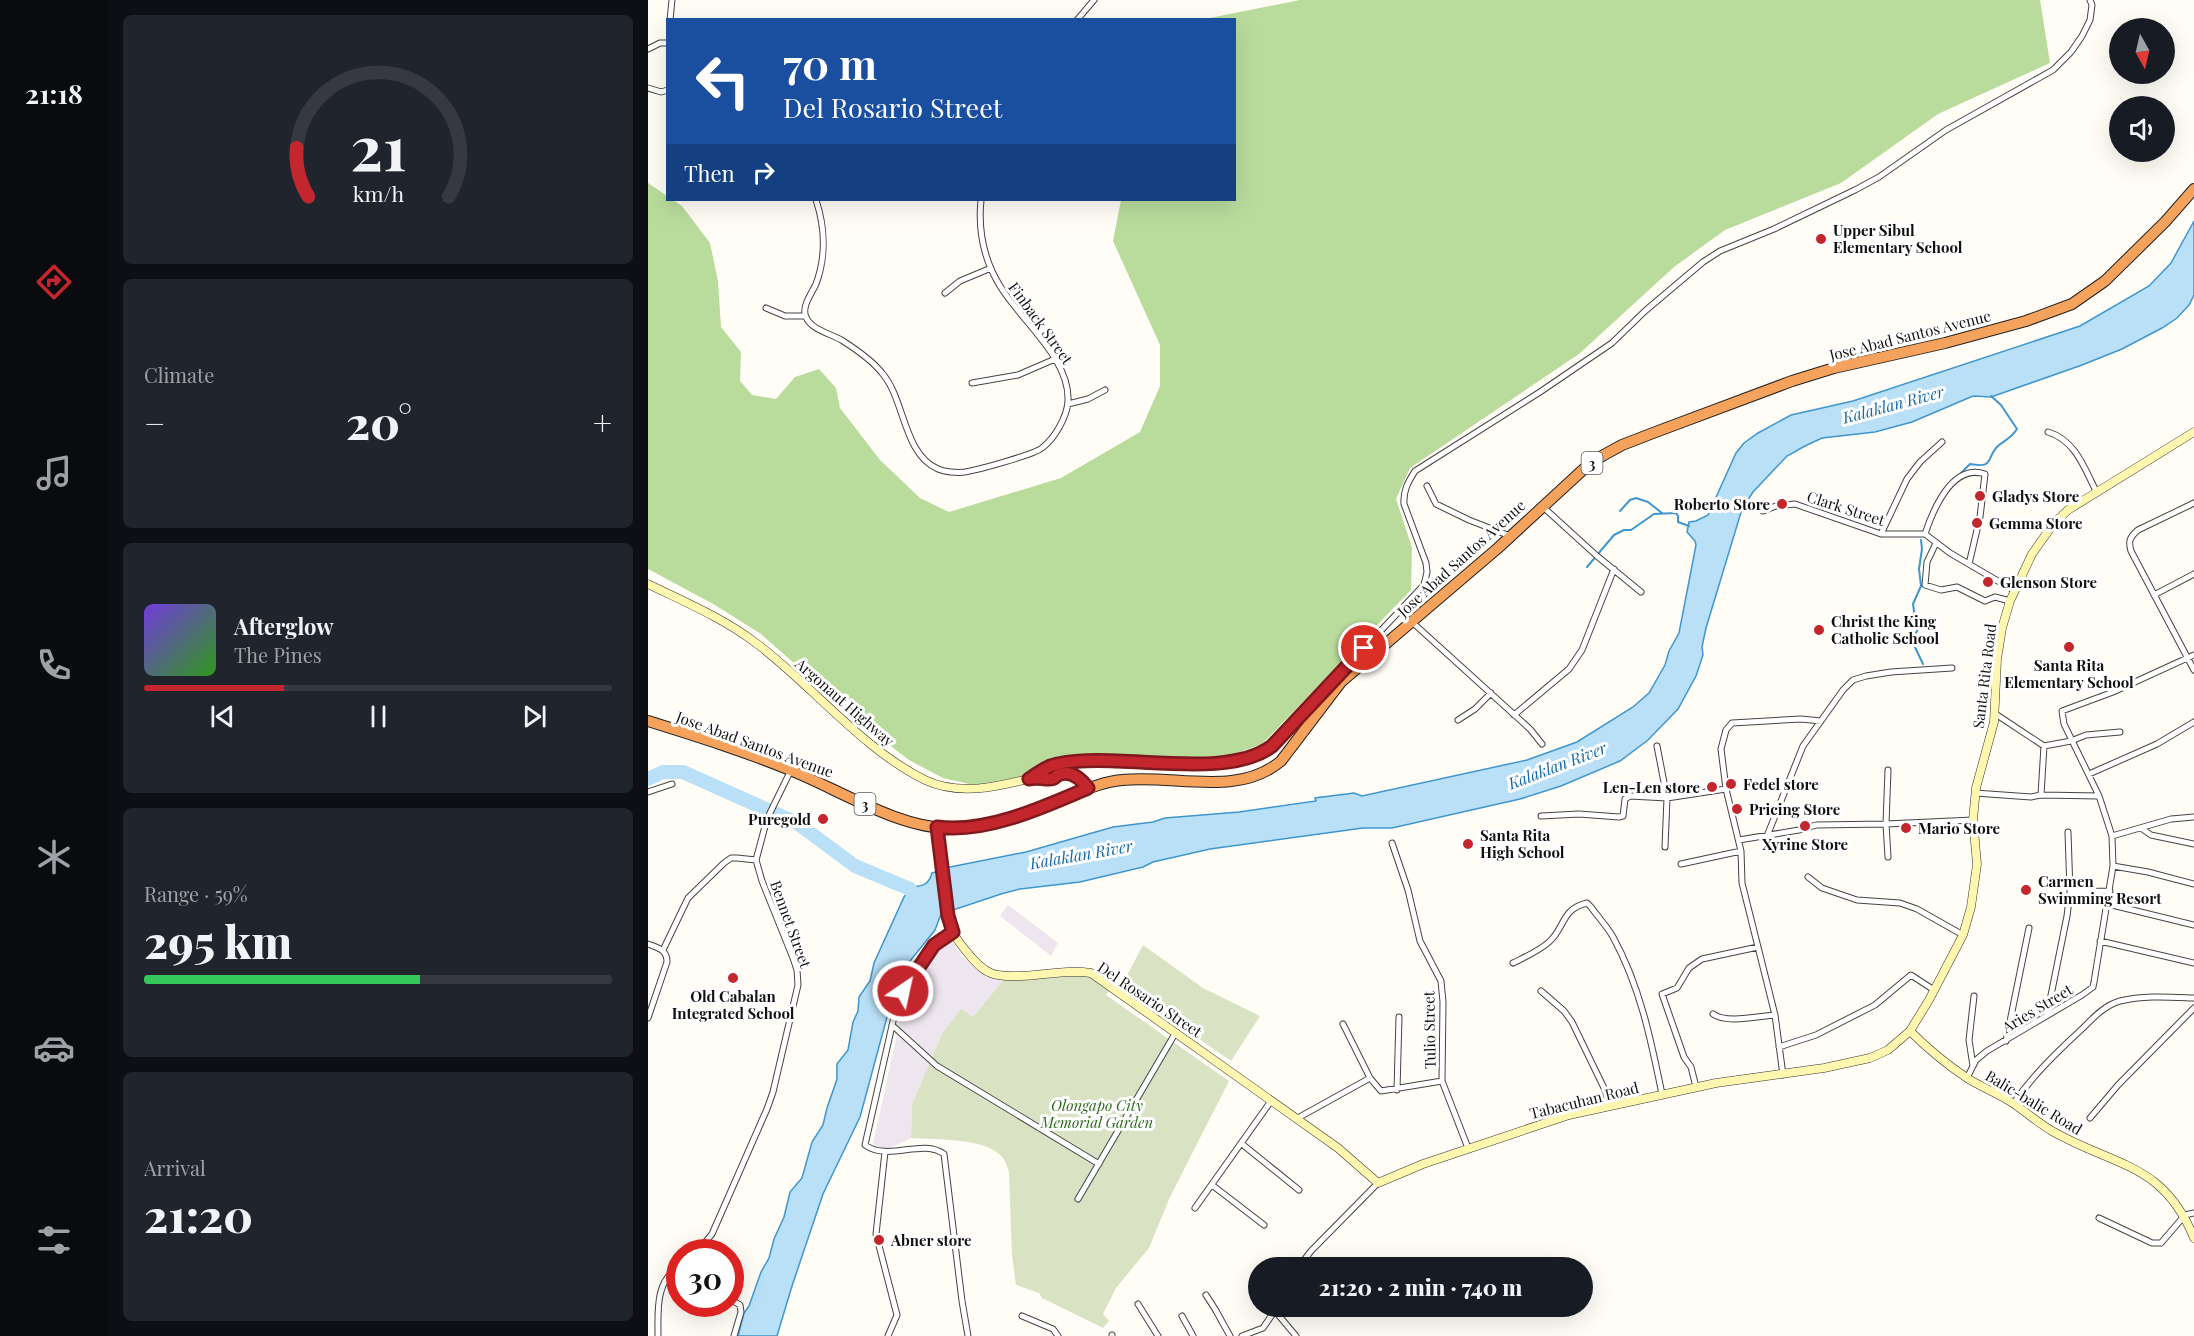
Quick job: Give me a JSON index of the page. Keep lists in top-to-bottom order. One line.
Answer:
{"streets":{"highway":["Jose Abad Santos Avenue","3"],"main road":["Santa Rita Road","Argonaut Highway","Del Rosario Street","Tabacuhan Road","Balic-balic Road"],"street":["Finback Street","Clark Street","Bennet Street","Aries Street","Tulio Street"]},"crossings":[["Jose Abad Santos Avenue","Argonaut Highway"],["Jose Abad Santos Avenue","Del Rosario Street"],["Santa Rita Road","Tabacuhan Road"],["Santa Rita Road","Balic-balic Road"],["Del Rosario Street","Tabacuhan Road"],["Aries Street","Balic-balic Road"],["Tulio Street","Tabacuhan Road"],["Tabacuhan Road","Balic-balic Road"]],"water":["Kalaklan River"],"parks":["Olongapo City Memorial Garden"],"places":["Upper Sibul Elementary School","Gladys Store","Roberto Store","Gemma Store","Glenson Store","Christ the King Catholic School","Santa Rita Elementary School","Fedel store","Len-Len store","Pricing Store","Puregold","Xyrine Store","Mario Store","Santa Rita High School","Carmen Swimming Resort","Old Cabalan Integrated School","Abner store"],"north":"bottom","page":{"tabs":"21:18","turn":["70 m","Del Rosario Street"],"then":"Then","tile":["Climate",["Range · 59%","295 km"],["Arrival","21:20"]],"heat":["−","20°","+"],"song":["Afterglow","The Pines"],"limit":"30","trip":"21:20 · 2 min · 740 m","gauge":["21","km/h"]}}
